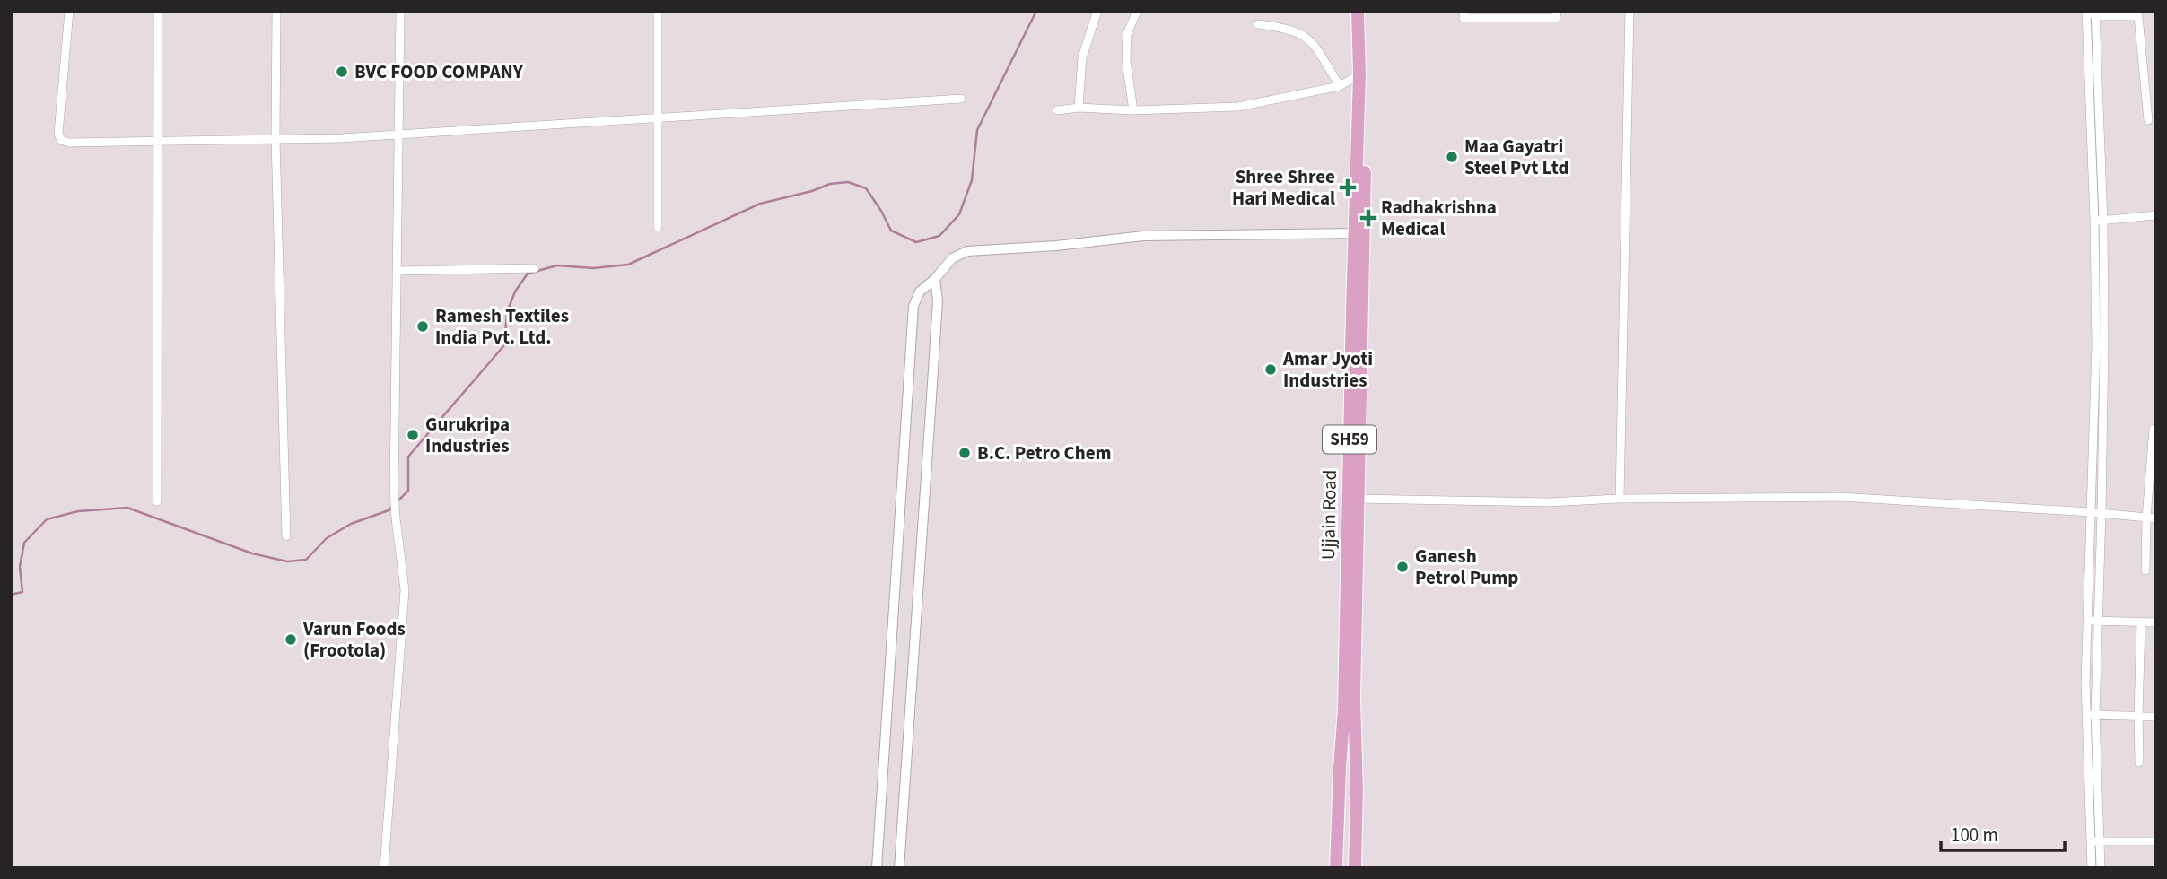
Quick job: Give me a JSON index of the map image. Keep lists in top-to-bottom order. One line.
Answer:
{"streets":{"main road":["SH59","Ujjain Road"]},"places":{"other":["BVC FOOD COMPANY","Maa Gayatri Steel Pvt Ltd","Ramesh Textiles India Pvt. Ltd.","Amar Jyoti Industries","Gurukripa Industries","B.C. Petro Chem","Ganesh Petrol Pump","Varun Foods (Frootola)"],"health":["Shree Shree Hari Medical","Radhakrishna Medical"]},"scale_bar":"100 m"}
